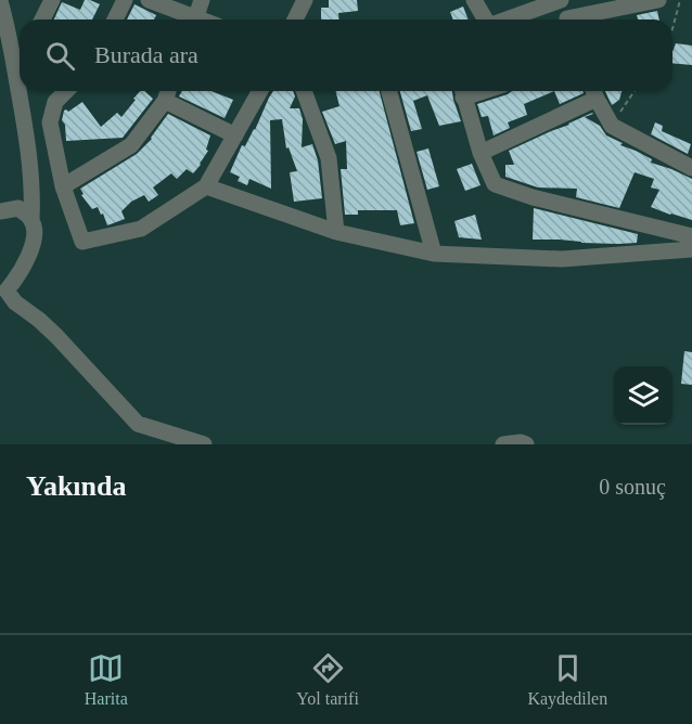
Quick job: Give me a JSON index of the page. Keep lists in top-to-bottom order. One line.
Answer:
{"page":{"search":"Burada ara","heading":["Yakında","0 sonuç"],"nav":["Harita","Yol tarifi","Kaydedilen"]}}
